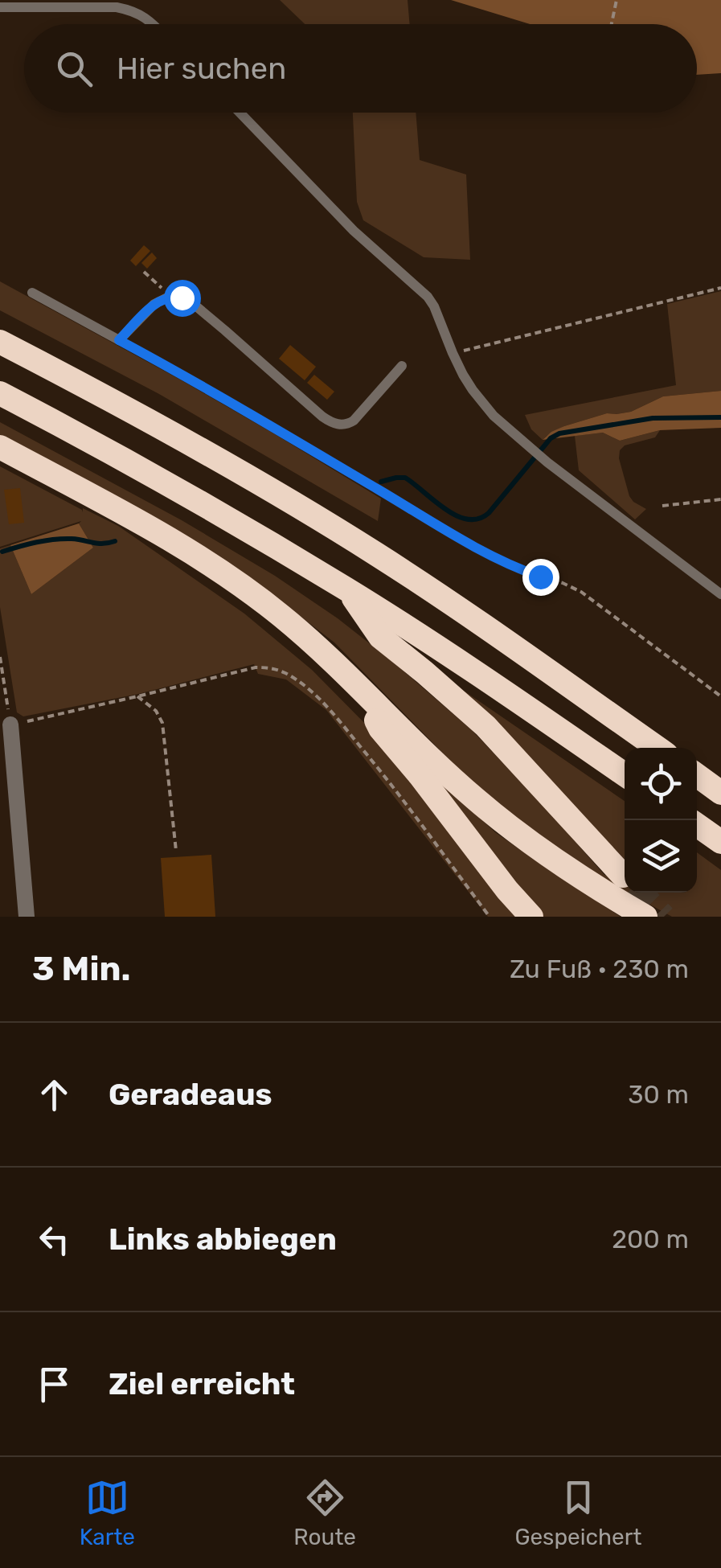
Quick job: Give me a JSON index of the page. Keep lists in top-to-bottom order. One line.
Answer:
{"page":{"search":"Hier suchen","heading":["3 Min.","Zu Fuß · 230 m"],"list":[["Geradeaus","30 m"],["Links abbiegen","200 m"],"Ziel erreicht"],"nav":["Karte","Route","Gespeichert"]}}
